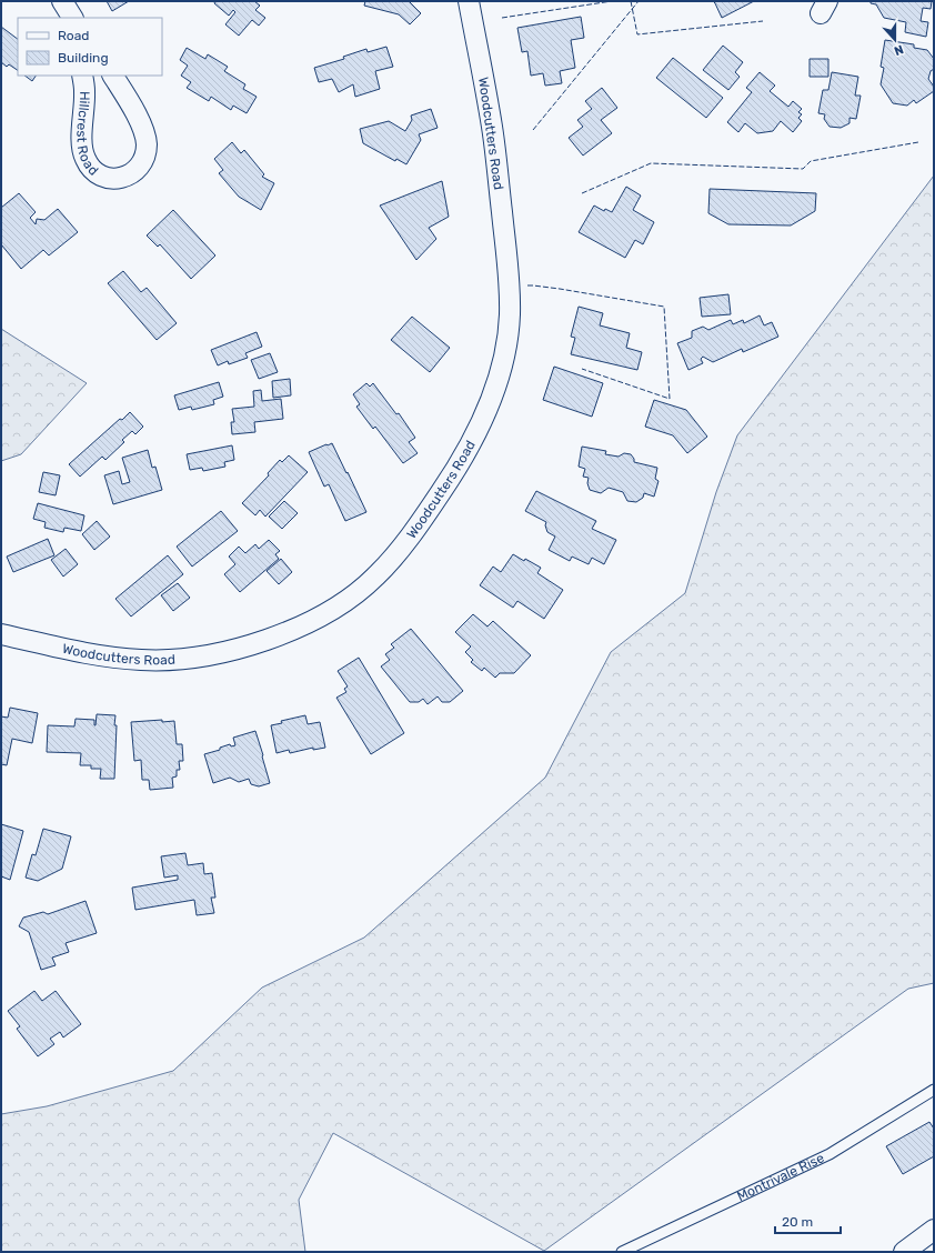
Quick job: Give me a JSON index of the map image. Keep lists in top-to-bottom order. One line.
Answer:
{"streets":{"street":["Hillcrest Road","Woodcutters Road"],"lane":["Montrivale Rise"]},"legend":["Road","Building"],"scale_bar":"20 m","north":"bottom"}
